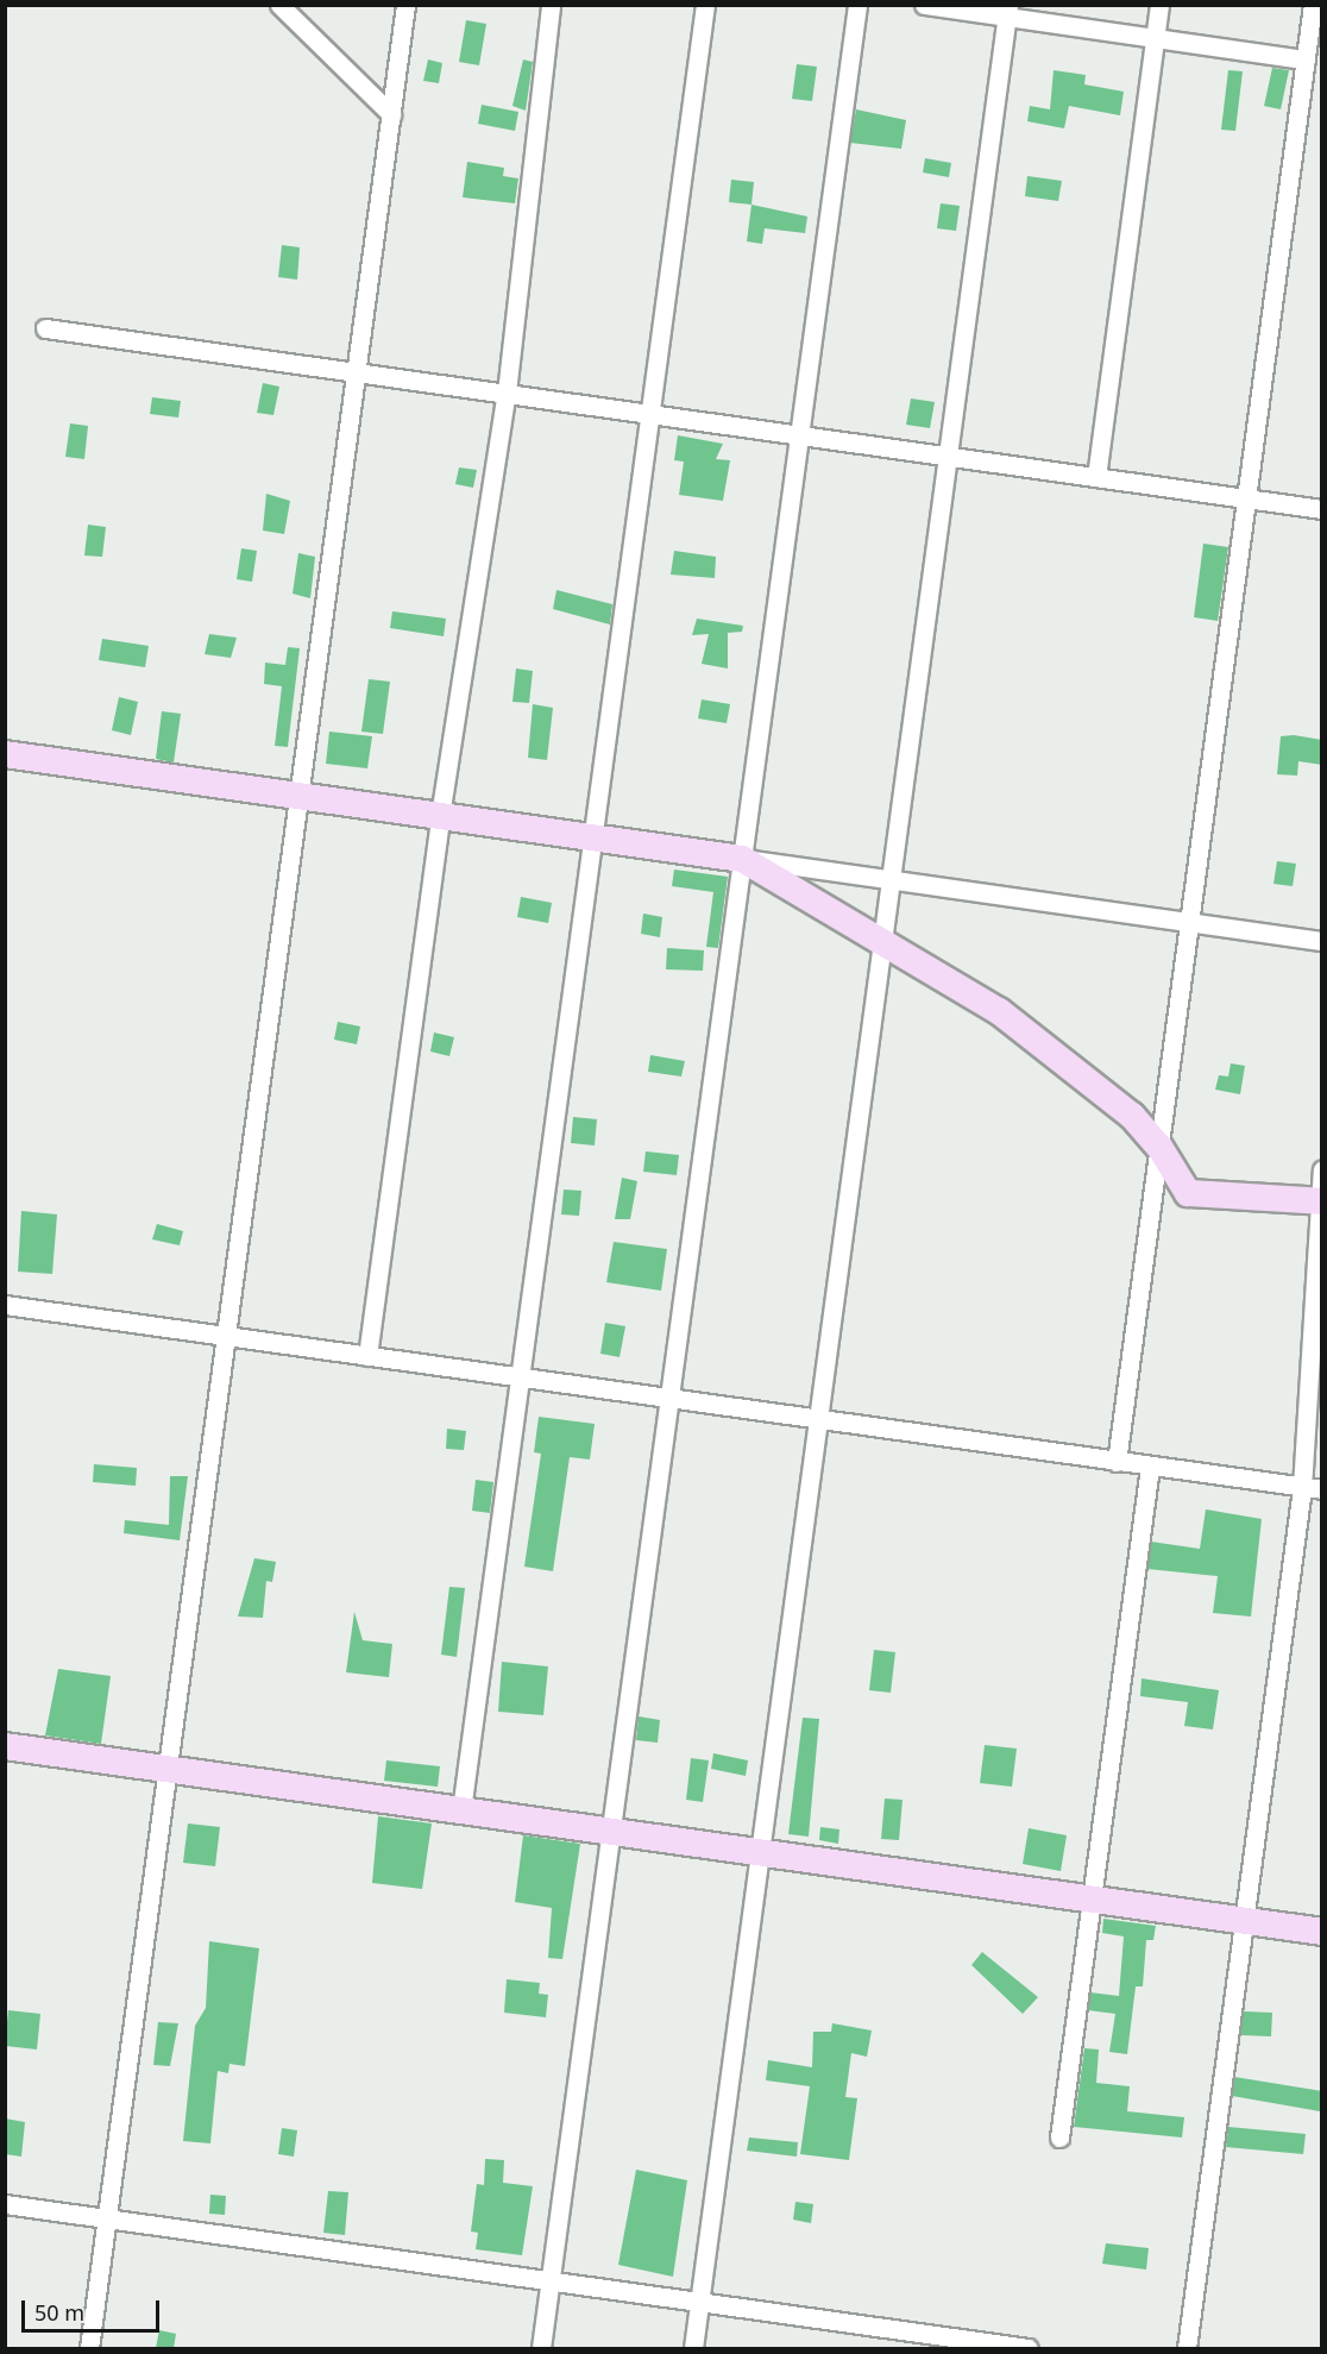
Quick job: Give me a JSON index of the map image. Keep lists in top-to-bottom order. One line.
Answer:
{"scale_bar":"50 m"}
